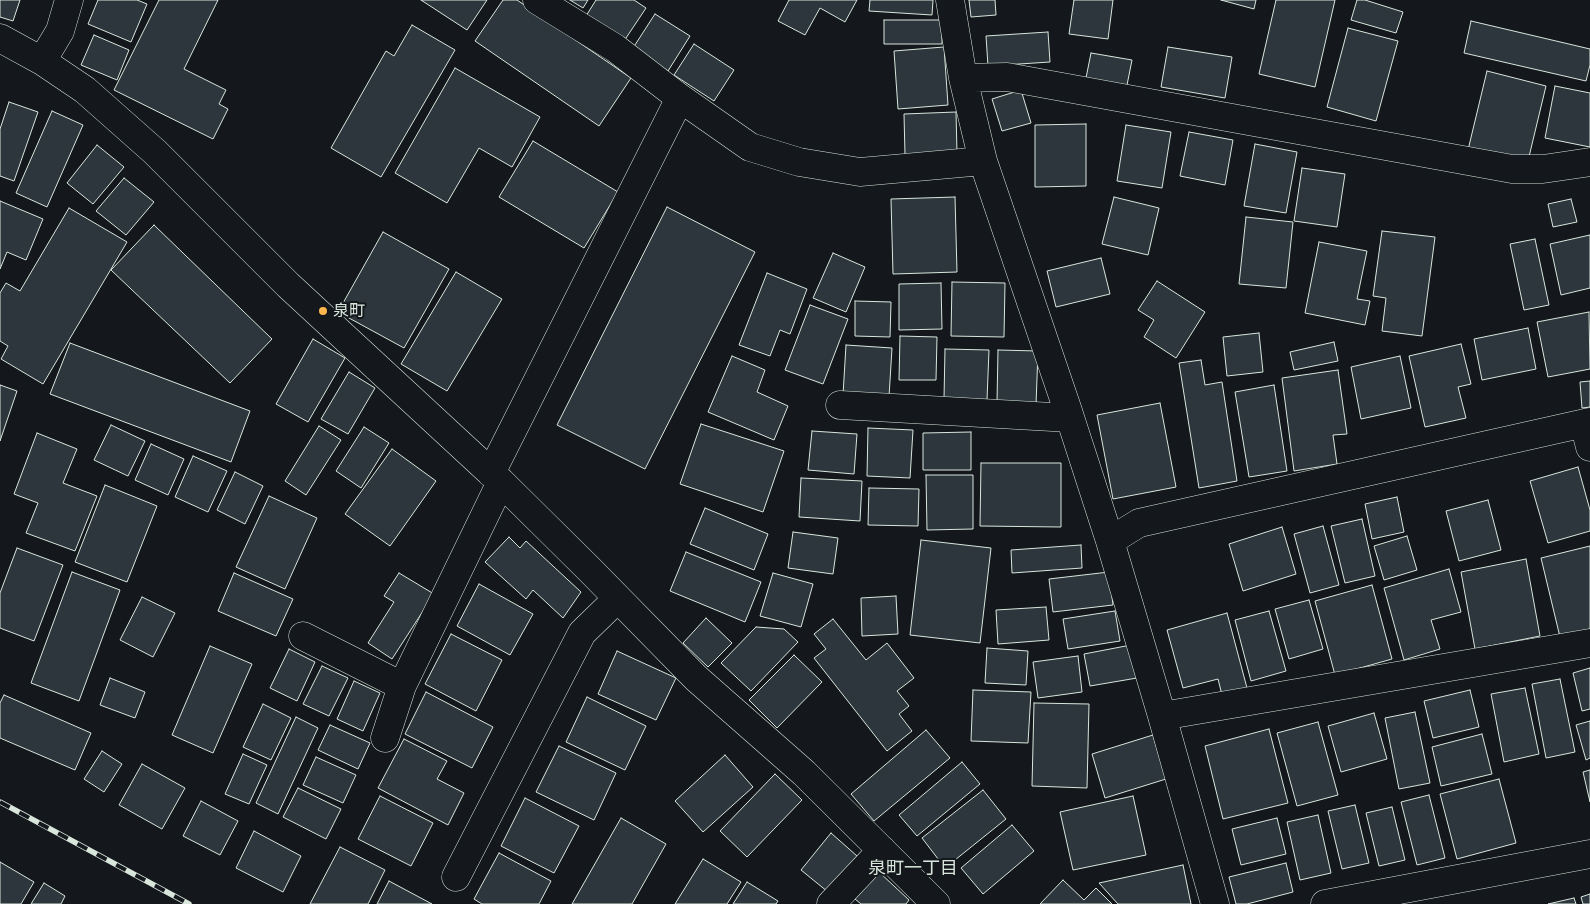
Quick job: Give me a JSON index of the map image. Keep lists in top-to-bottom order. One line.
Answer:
{"districts":["泉町一丁目"],"places":["泉町"]}
